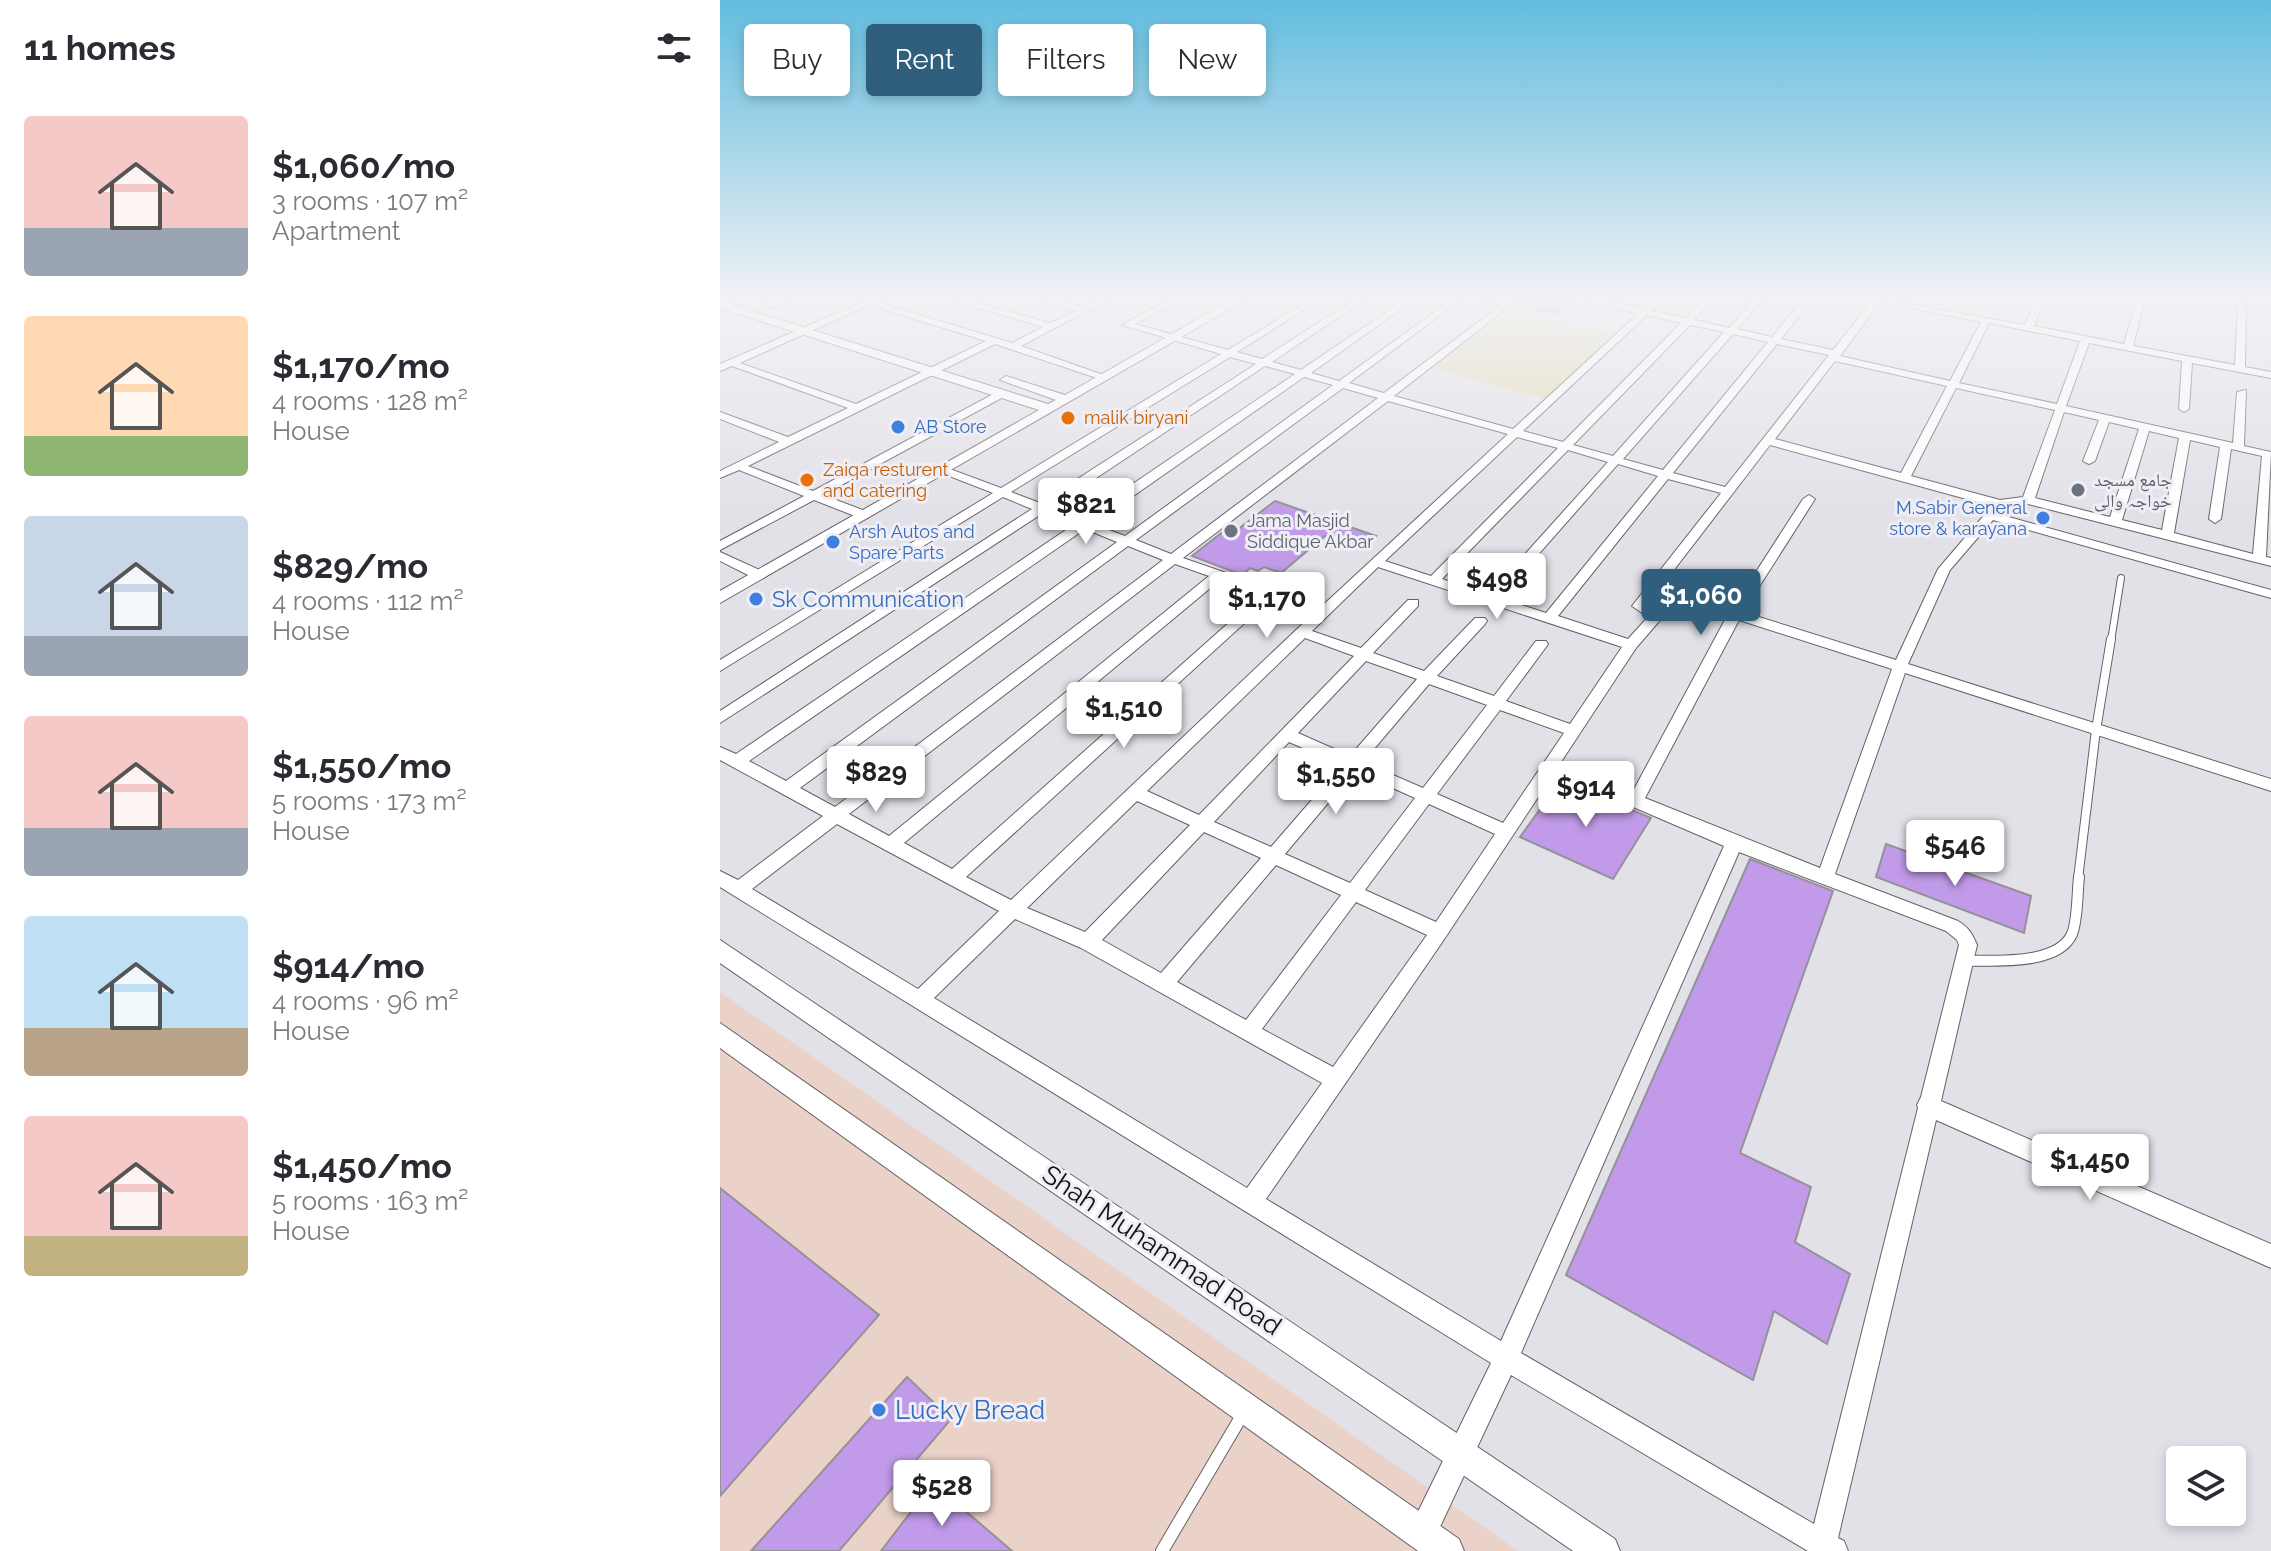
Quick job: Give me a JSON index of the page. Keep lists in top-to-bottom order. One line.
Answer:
{"streets":{"street":["Shah Muhammad Road"]},"places":["malik biryani","AB Store","Zaiqa resturent and catering","جامع مسجد خواجہ والی","M.Sabir General store & karayana","Jama Masjid Siddique Akbar","Arsh Autos and Spare Parts","Sk Communication","Lucky Bread"],"page":{"heading":"11 homes","chip":["Buy","Rent","Filters","New"],"list":[{"name":"$1,060/mo","note":"3 rooms · 107 m² · Apartment"},{"name":"$1,170/mo","note":"4 rooms · 128 m² · House"},{"name":"$829/mo","note":"4 rooms · 112 m² · House"},{"name":"$1,550/mo","note":"5 rooms · 173 m² · House"},{"name":"$914/mo","note":"4 rooms · 96 m² · House"},{"name":"$1,450/mo","note":"5 rooms · 163 m² · House"}],"price":["$821","$498","$1,060","$1,170","$1,510","$829","$1,550","$914","$546","$1,450","$528"]}}
